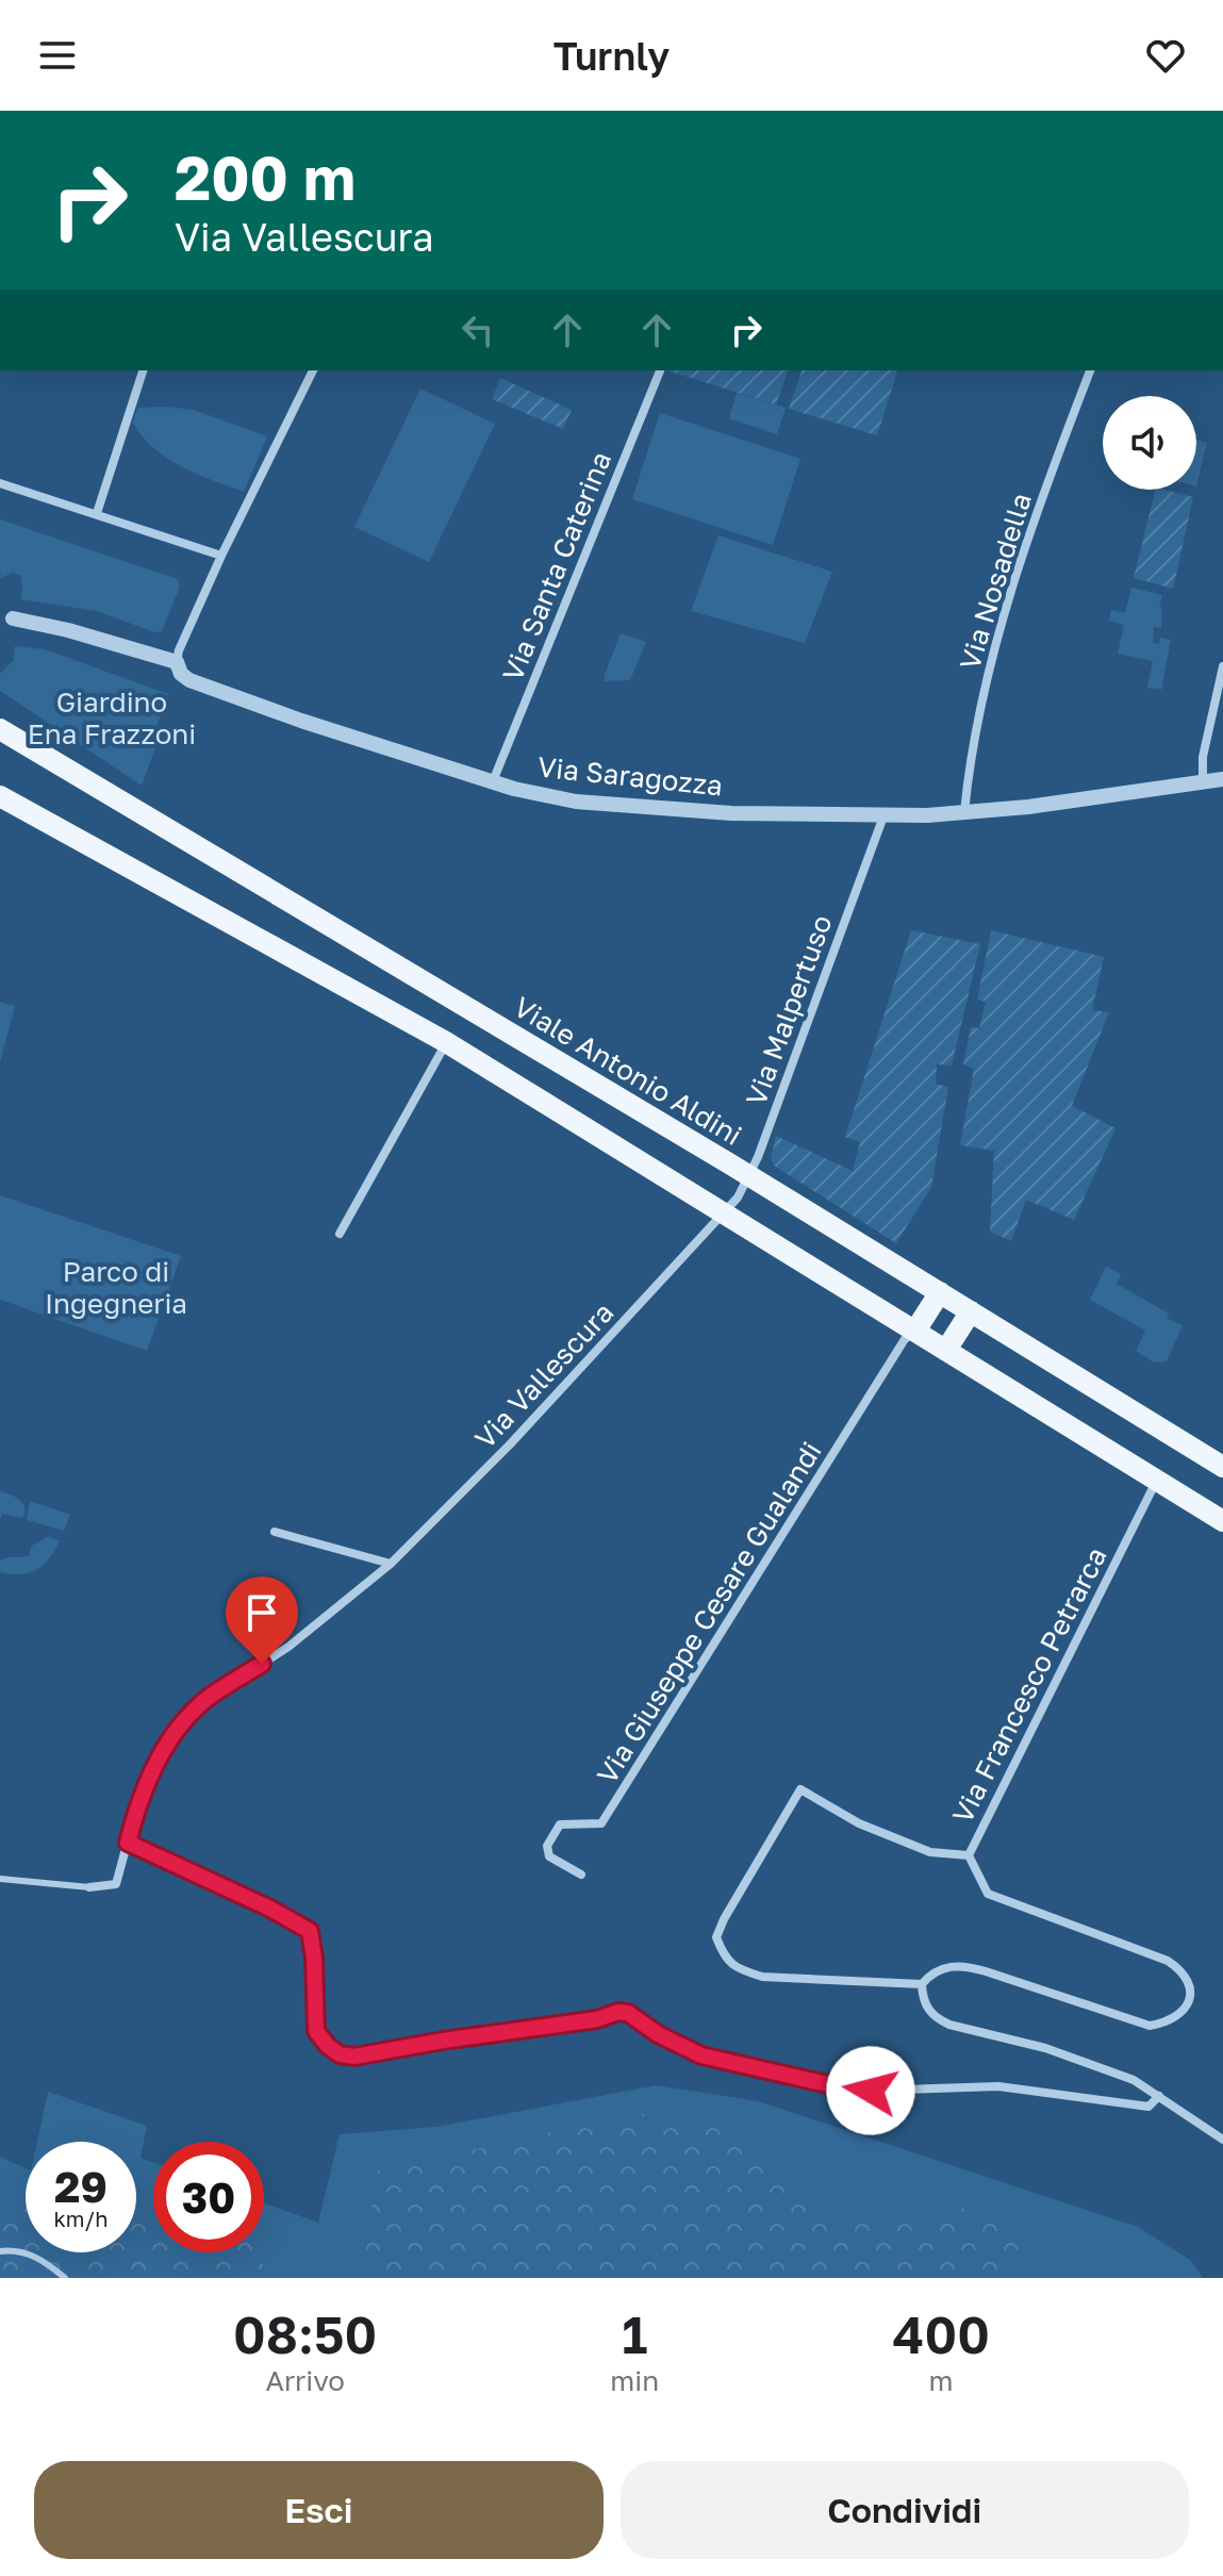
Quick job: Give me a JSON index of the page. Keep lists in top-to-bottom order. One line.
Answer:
{"streets":{"main road":["Viale Antonio Aldini"],"street":["Via Santa Caterina","Via Nosadella","Via Saragozza","Via Malpertuso","Via Vallescura","Via Giuseppe Cesare Gualandi","Via Francesco Petrarca"]},"crossings":[["Via Santa Caterina","Via Saragozza"],["Via Nosadella","Via Saragozza"],["Via Saragozza","Via Malpertuso"],["Via Malpertuso","Viale Antonio Aldini"],["Via Malpertuso","Via Vallescura"]],"parks":["Giardino Ena Frazzoni","Parco di Ingegneria"],"page":{"header":"Turnly","turn":["200 m","Via Vallescura"],"speed":"29 km/h","limit":"30","eta":["08:50","Arrivo","1","min","400","m"],"buttons":["Esci","Condividi"]}}
